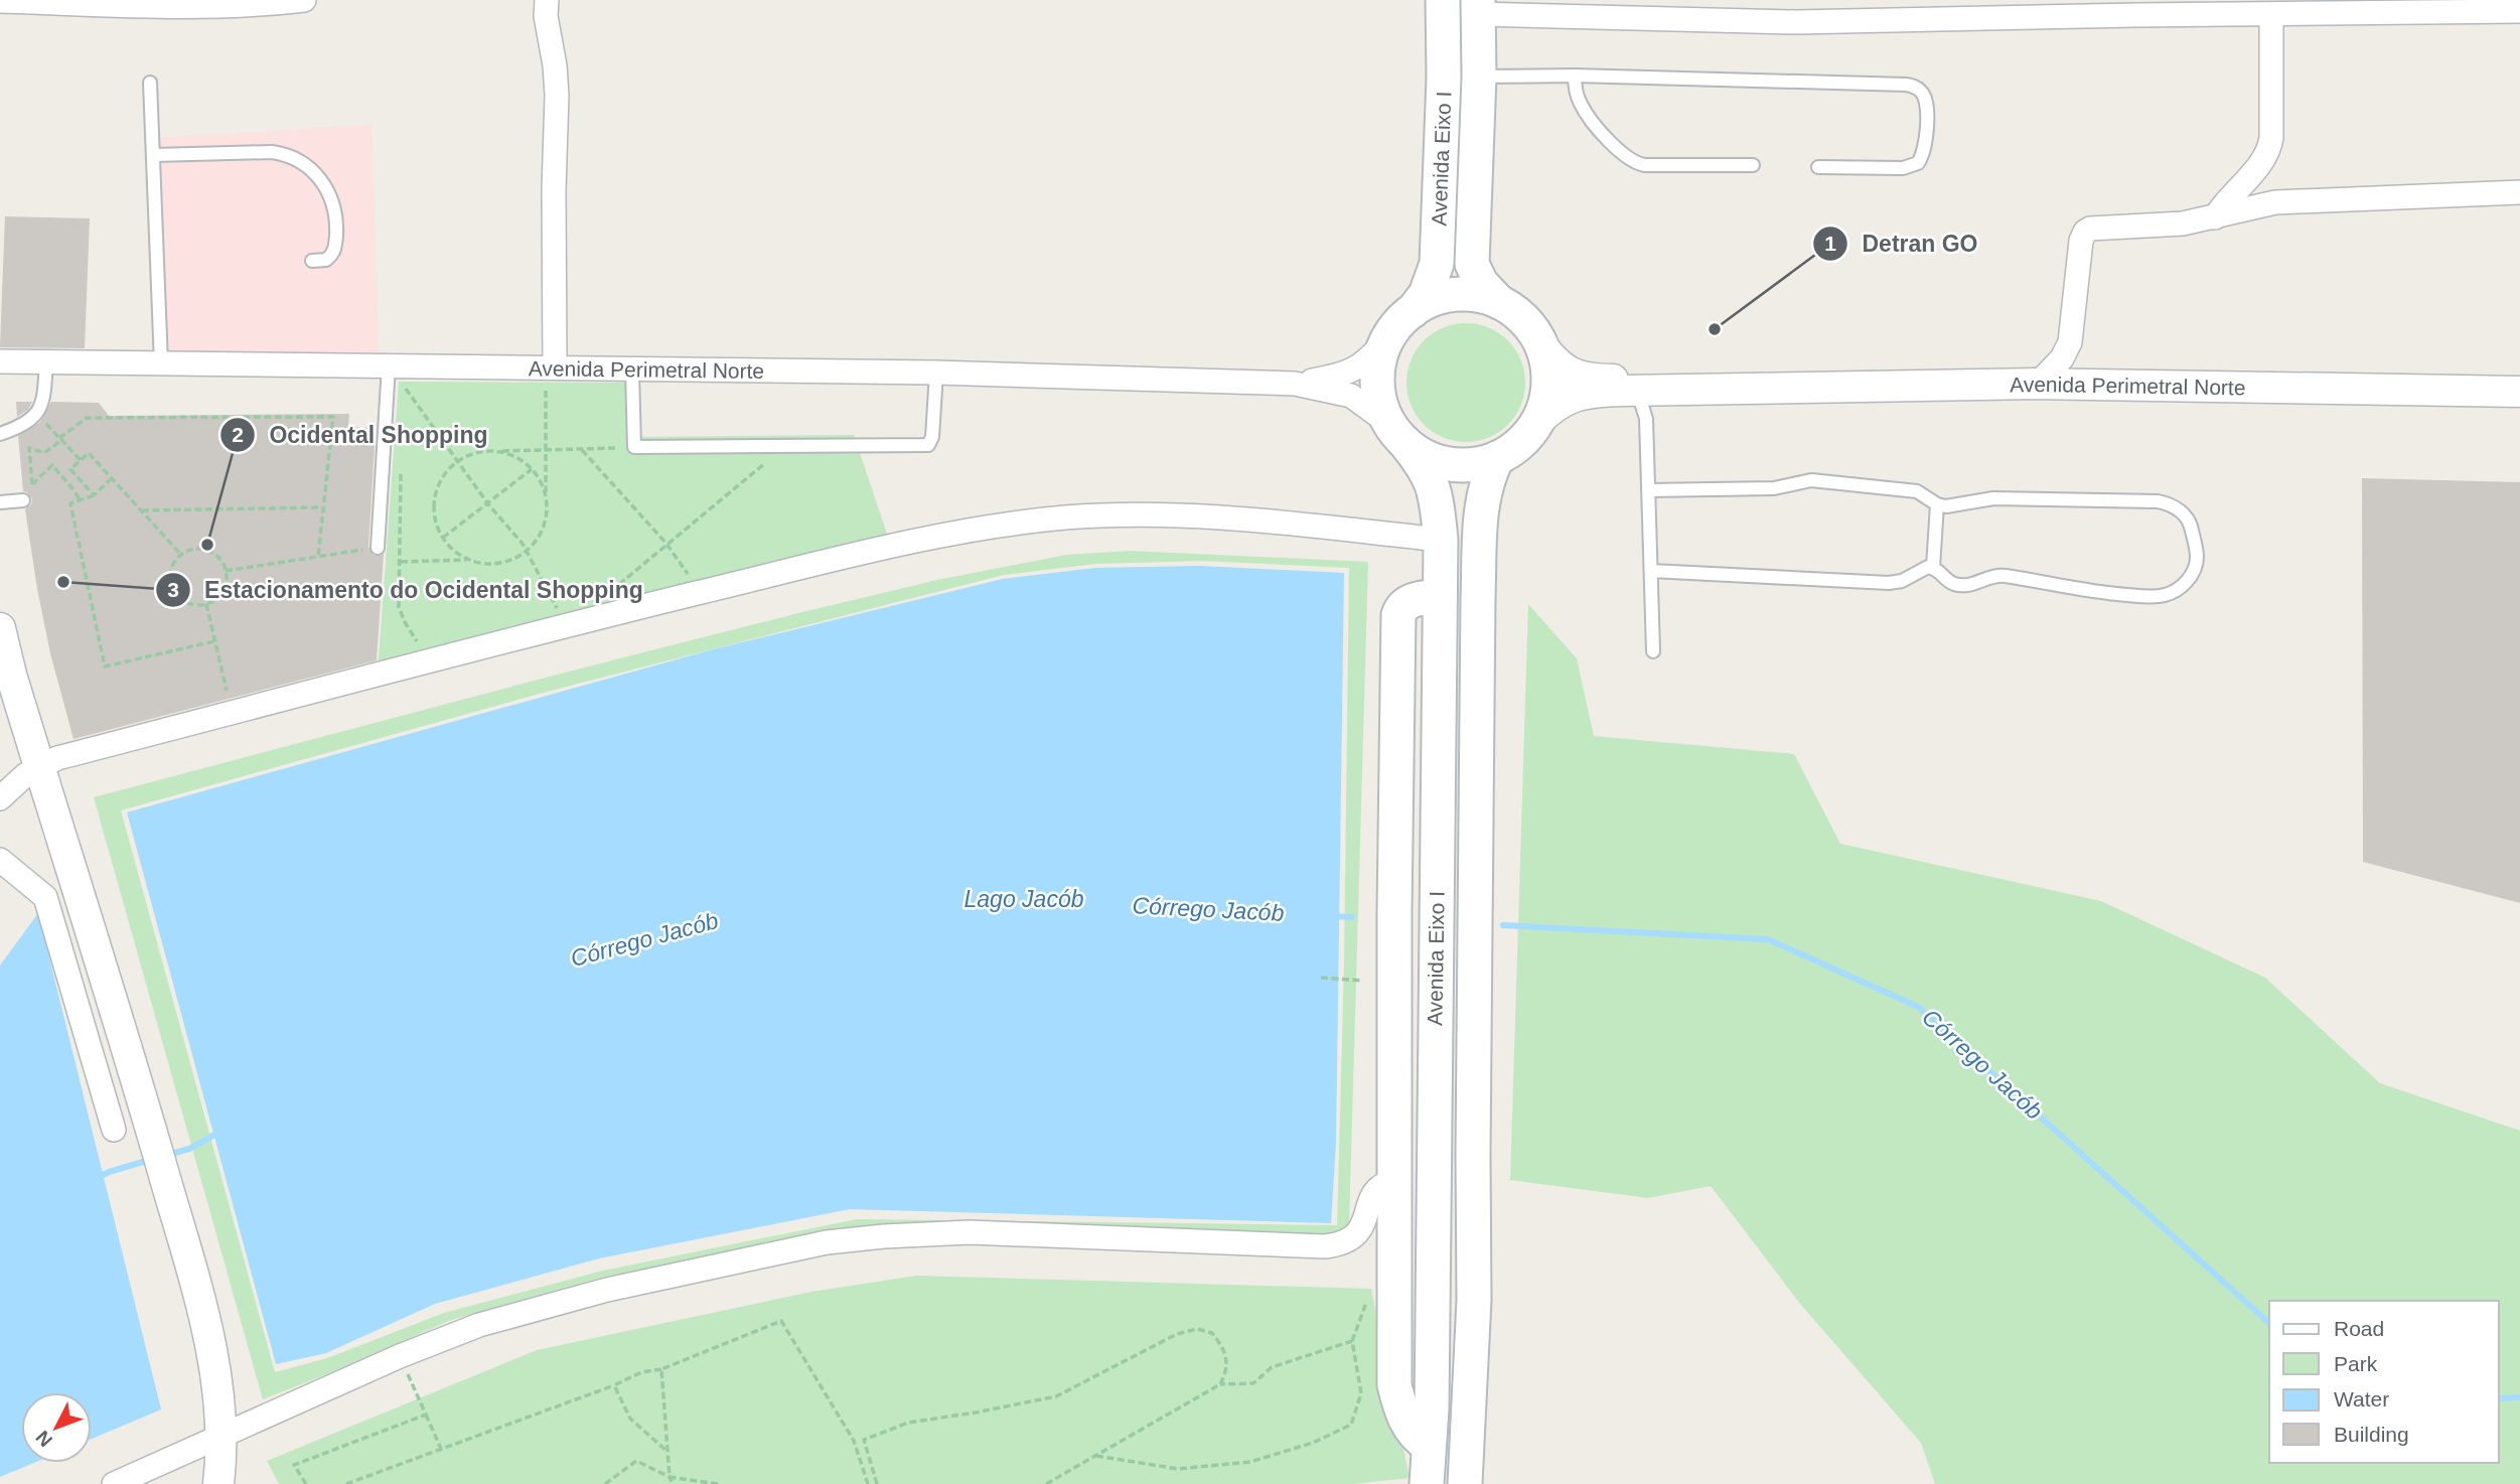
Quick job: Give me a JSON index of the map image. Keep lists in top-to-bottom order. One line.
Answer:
{"streets":{"main road":["Avenida Eixo I"],"street":["Avenida Perimetral Norte"]},"crossings":[["Avenida Eixo I","Avenida Perimetral Norte"]],"water":["Lago Jacób","Córrego Jacób"],"places":["Detran GO","Ocidental Shopping","Estacionamento do Ocidental Shopping"],"legend":["Road","Park","Water","Building"],"north":"bottom left"}
